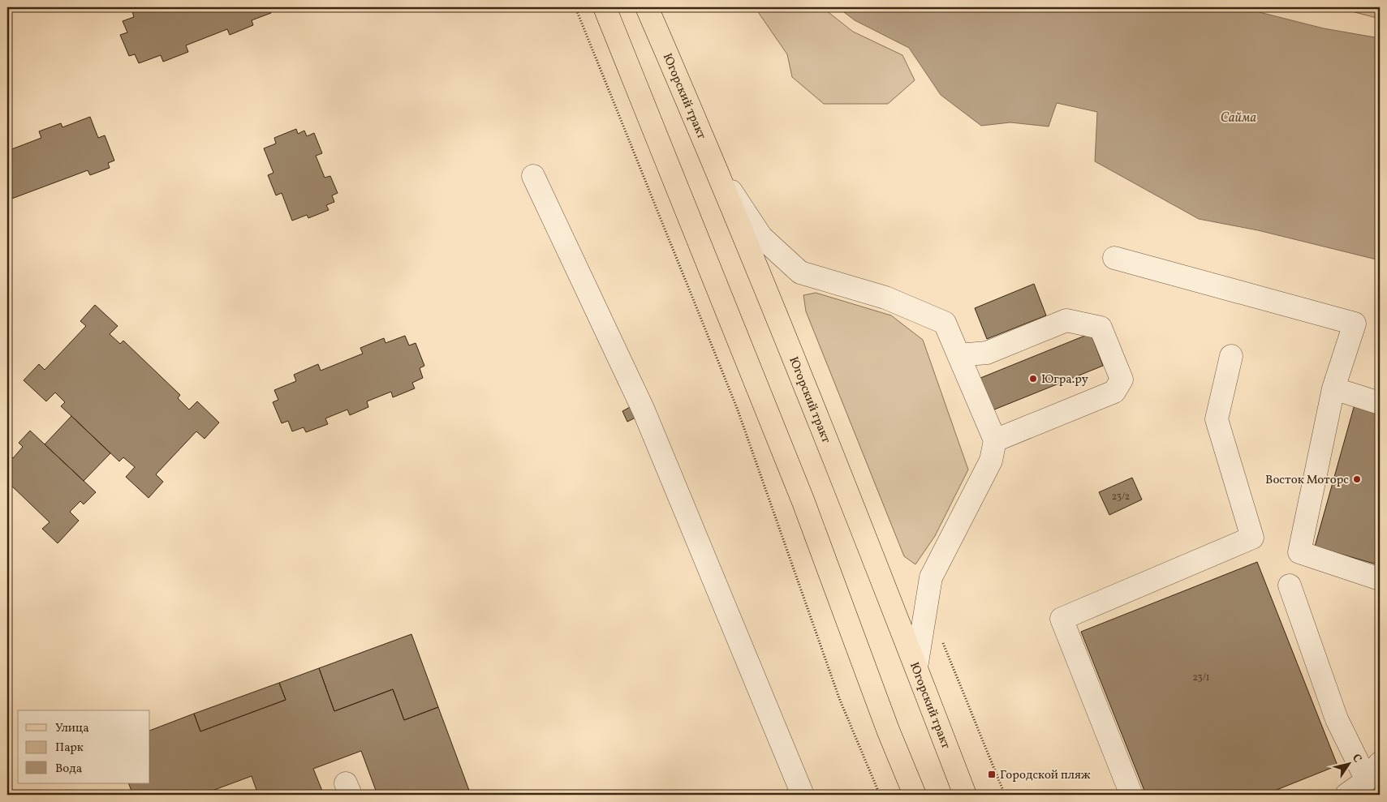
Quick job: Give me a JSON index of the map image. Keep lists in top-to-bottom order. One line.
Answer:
{"streets":{"main road":["Югорский тракт"]},"water":["Сайма"],"places":{"other":["Югра.ру","Восток Моторс"],"transit":["Городской пляж"]},"house_numbers":["23/2","23/1"],"legend":["Улица","Парк","Вода"],"north":"top right"}
